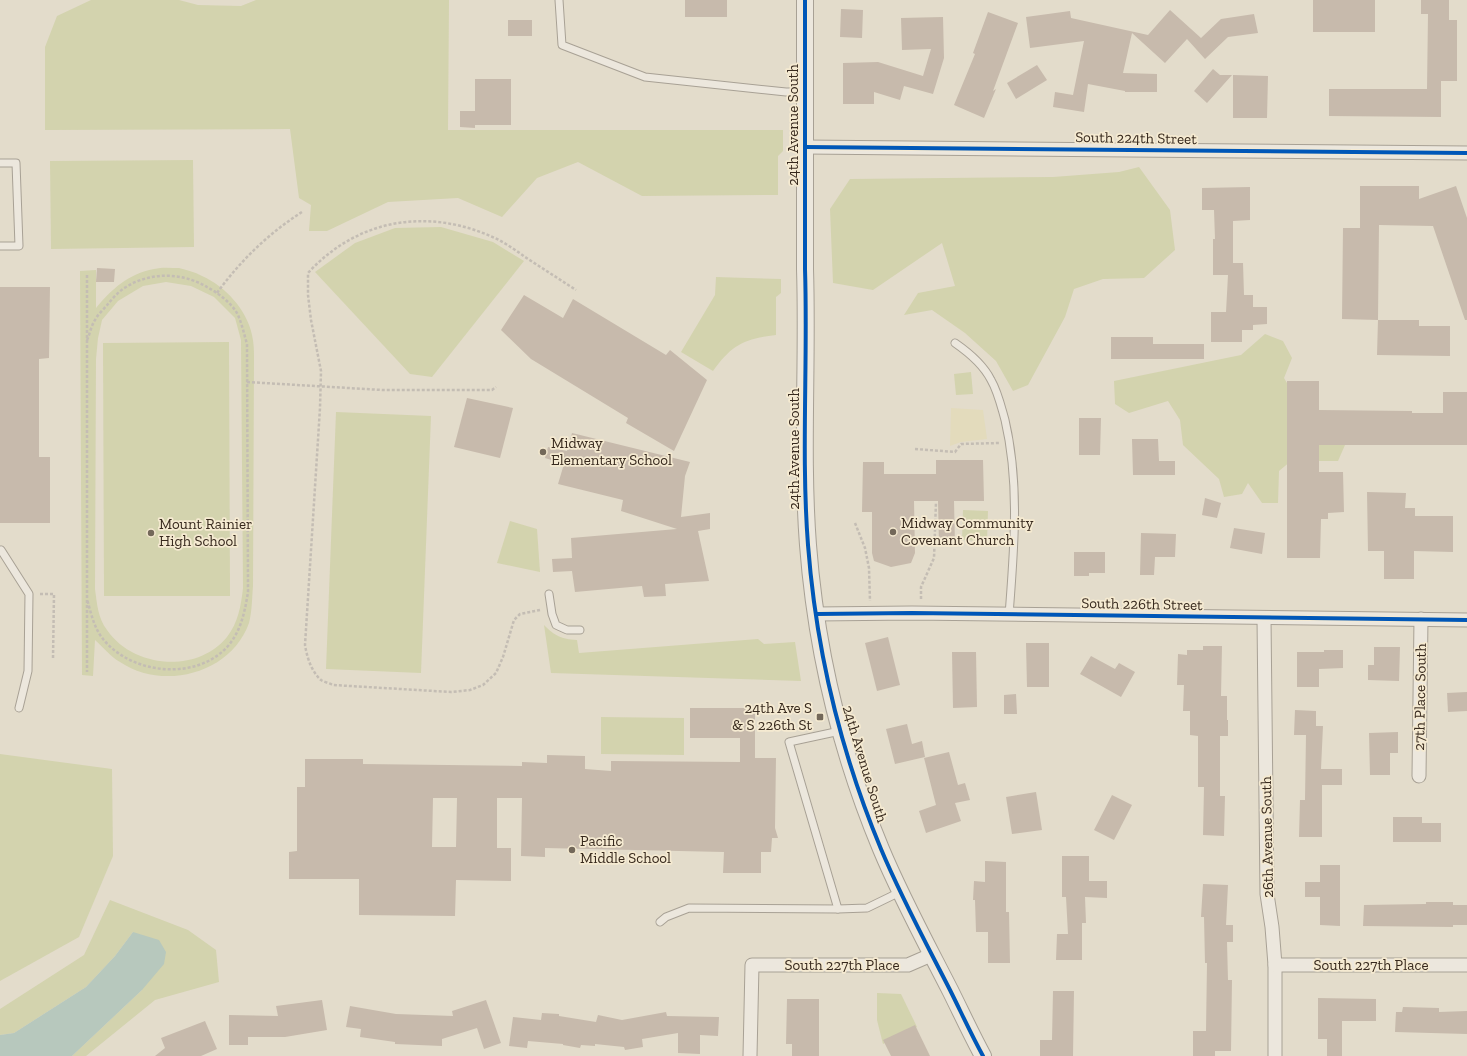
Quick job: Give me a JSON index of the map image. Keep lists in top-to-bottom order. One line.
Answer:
{"streets":{"street":["24th Avenue South","South 224th Street","South 226th Street","27th Place South","26th Avenue South","South 227th Place"]},"crossings":[["24th Avenue South","South 224th Street"],["24th Avenue South","South 226th Street"],["24th Avenue South","South 227th Place"],["South 226th Street","27th Place South"],["South 226th Street","26th Avenue South"],["26th Avenue South","South 227th Place"]],"places":{"other":["Midway Elementary School","Midway Community Covenant Church","Mount Rainier High School","Pacific Middle School"],"transit":["24th Ave S & S 226th St"]}}
